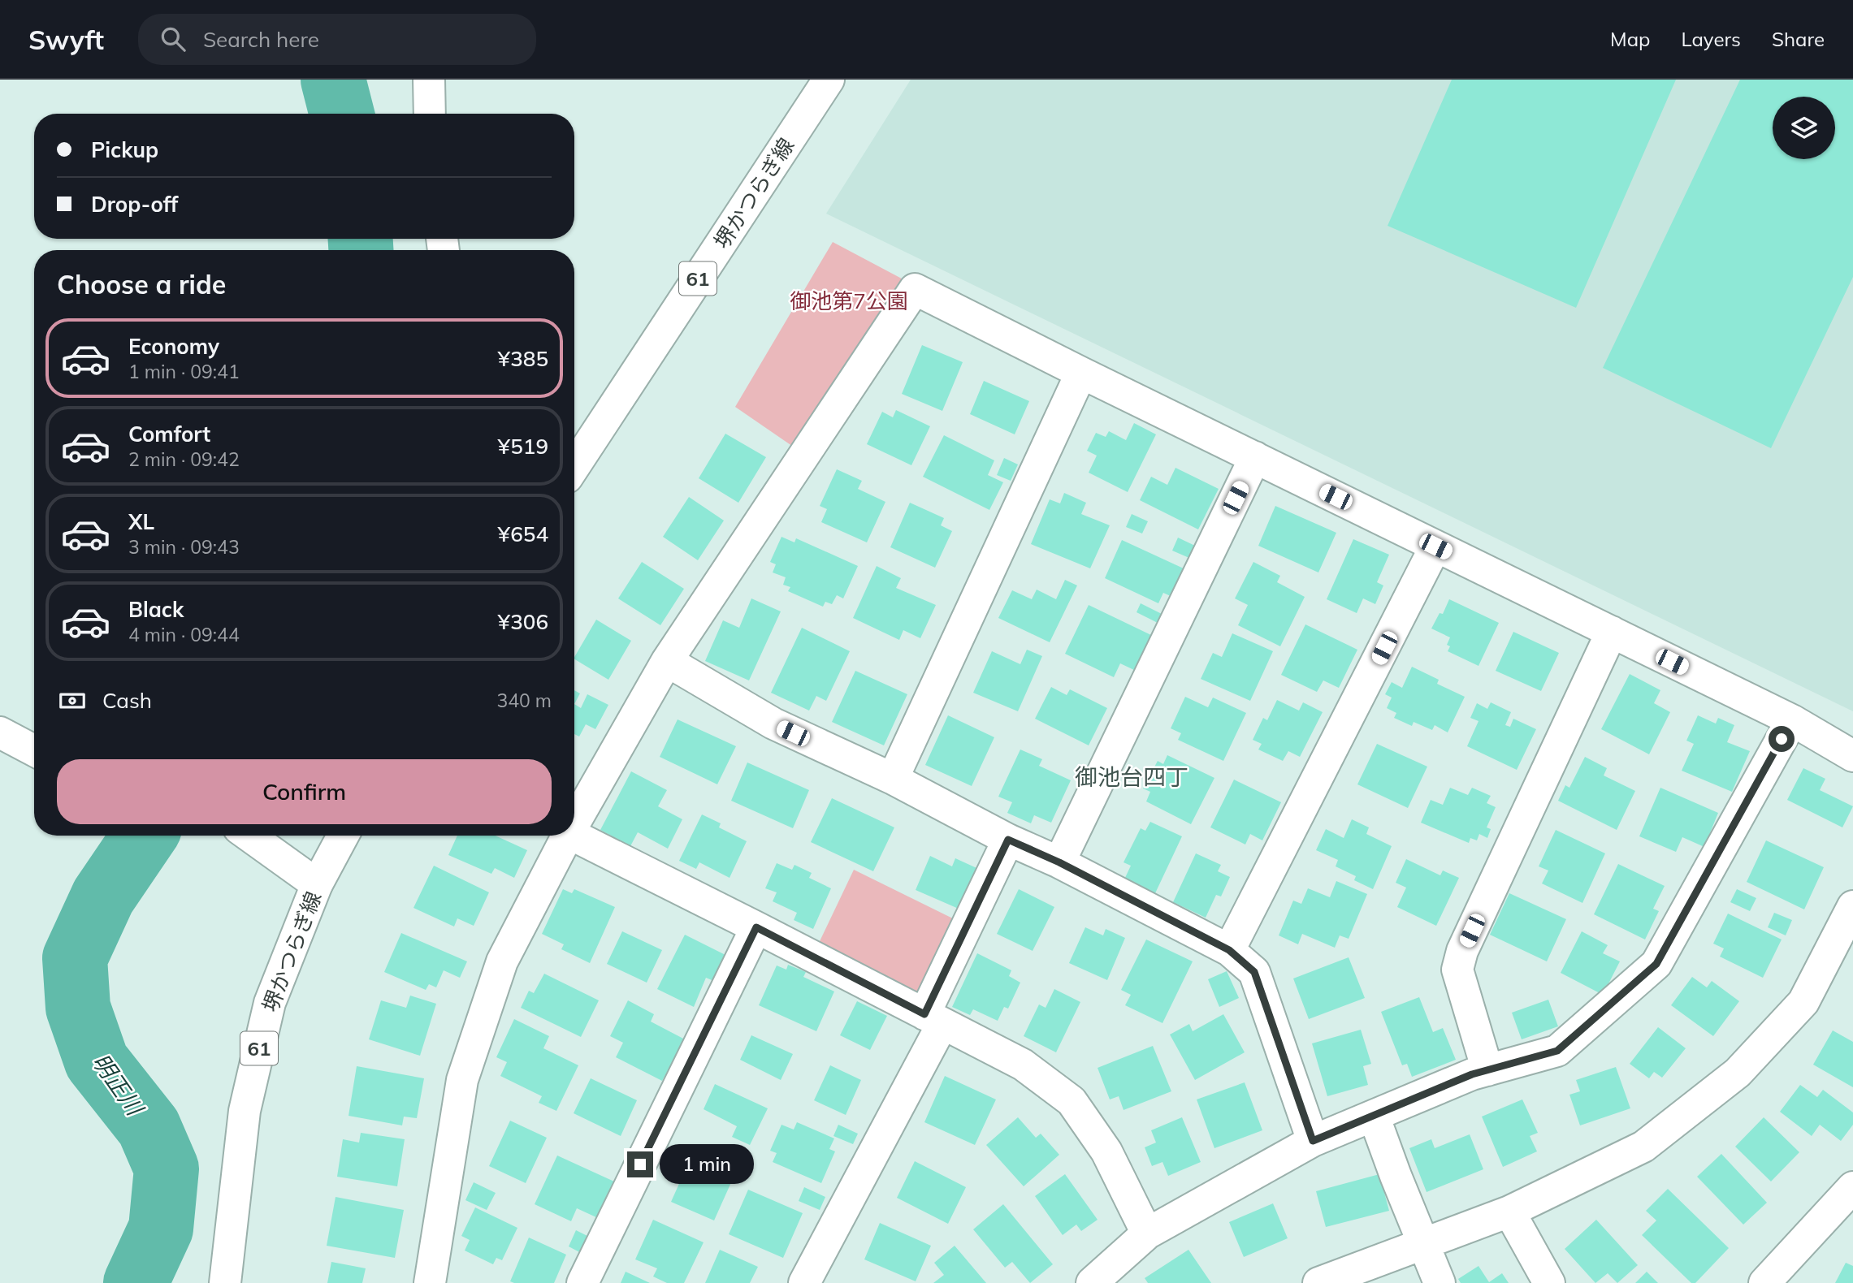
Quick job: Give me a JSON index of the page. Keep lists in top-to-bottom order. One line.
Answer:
{"streets":{"street":["堺かつらぎ線","61"]},"districts":["御池台四丁"],"water":["明正川"],"parks":["御池第7公園"],"page":{"header":"Swyft","search":"Search here","nav":["Map","Layers","Share"],"banner":["Pickup","Drop-off"],"heading":"Choose a ride","list":[{"name":"Economy","note":"1 min · 09:41","value":"¥385"},{"name":"Comfort","note":"2 min · 09:42","value":"¥519"},{"name":"XL","note":"3 min · 09:43","value":"¥654"},{"name":"Black","note":"4 min · 09:44","value":"¥306"}],"pay":["Cash","340 m"],"buttons":"Confirm","bubble":"1 min"}}
